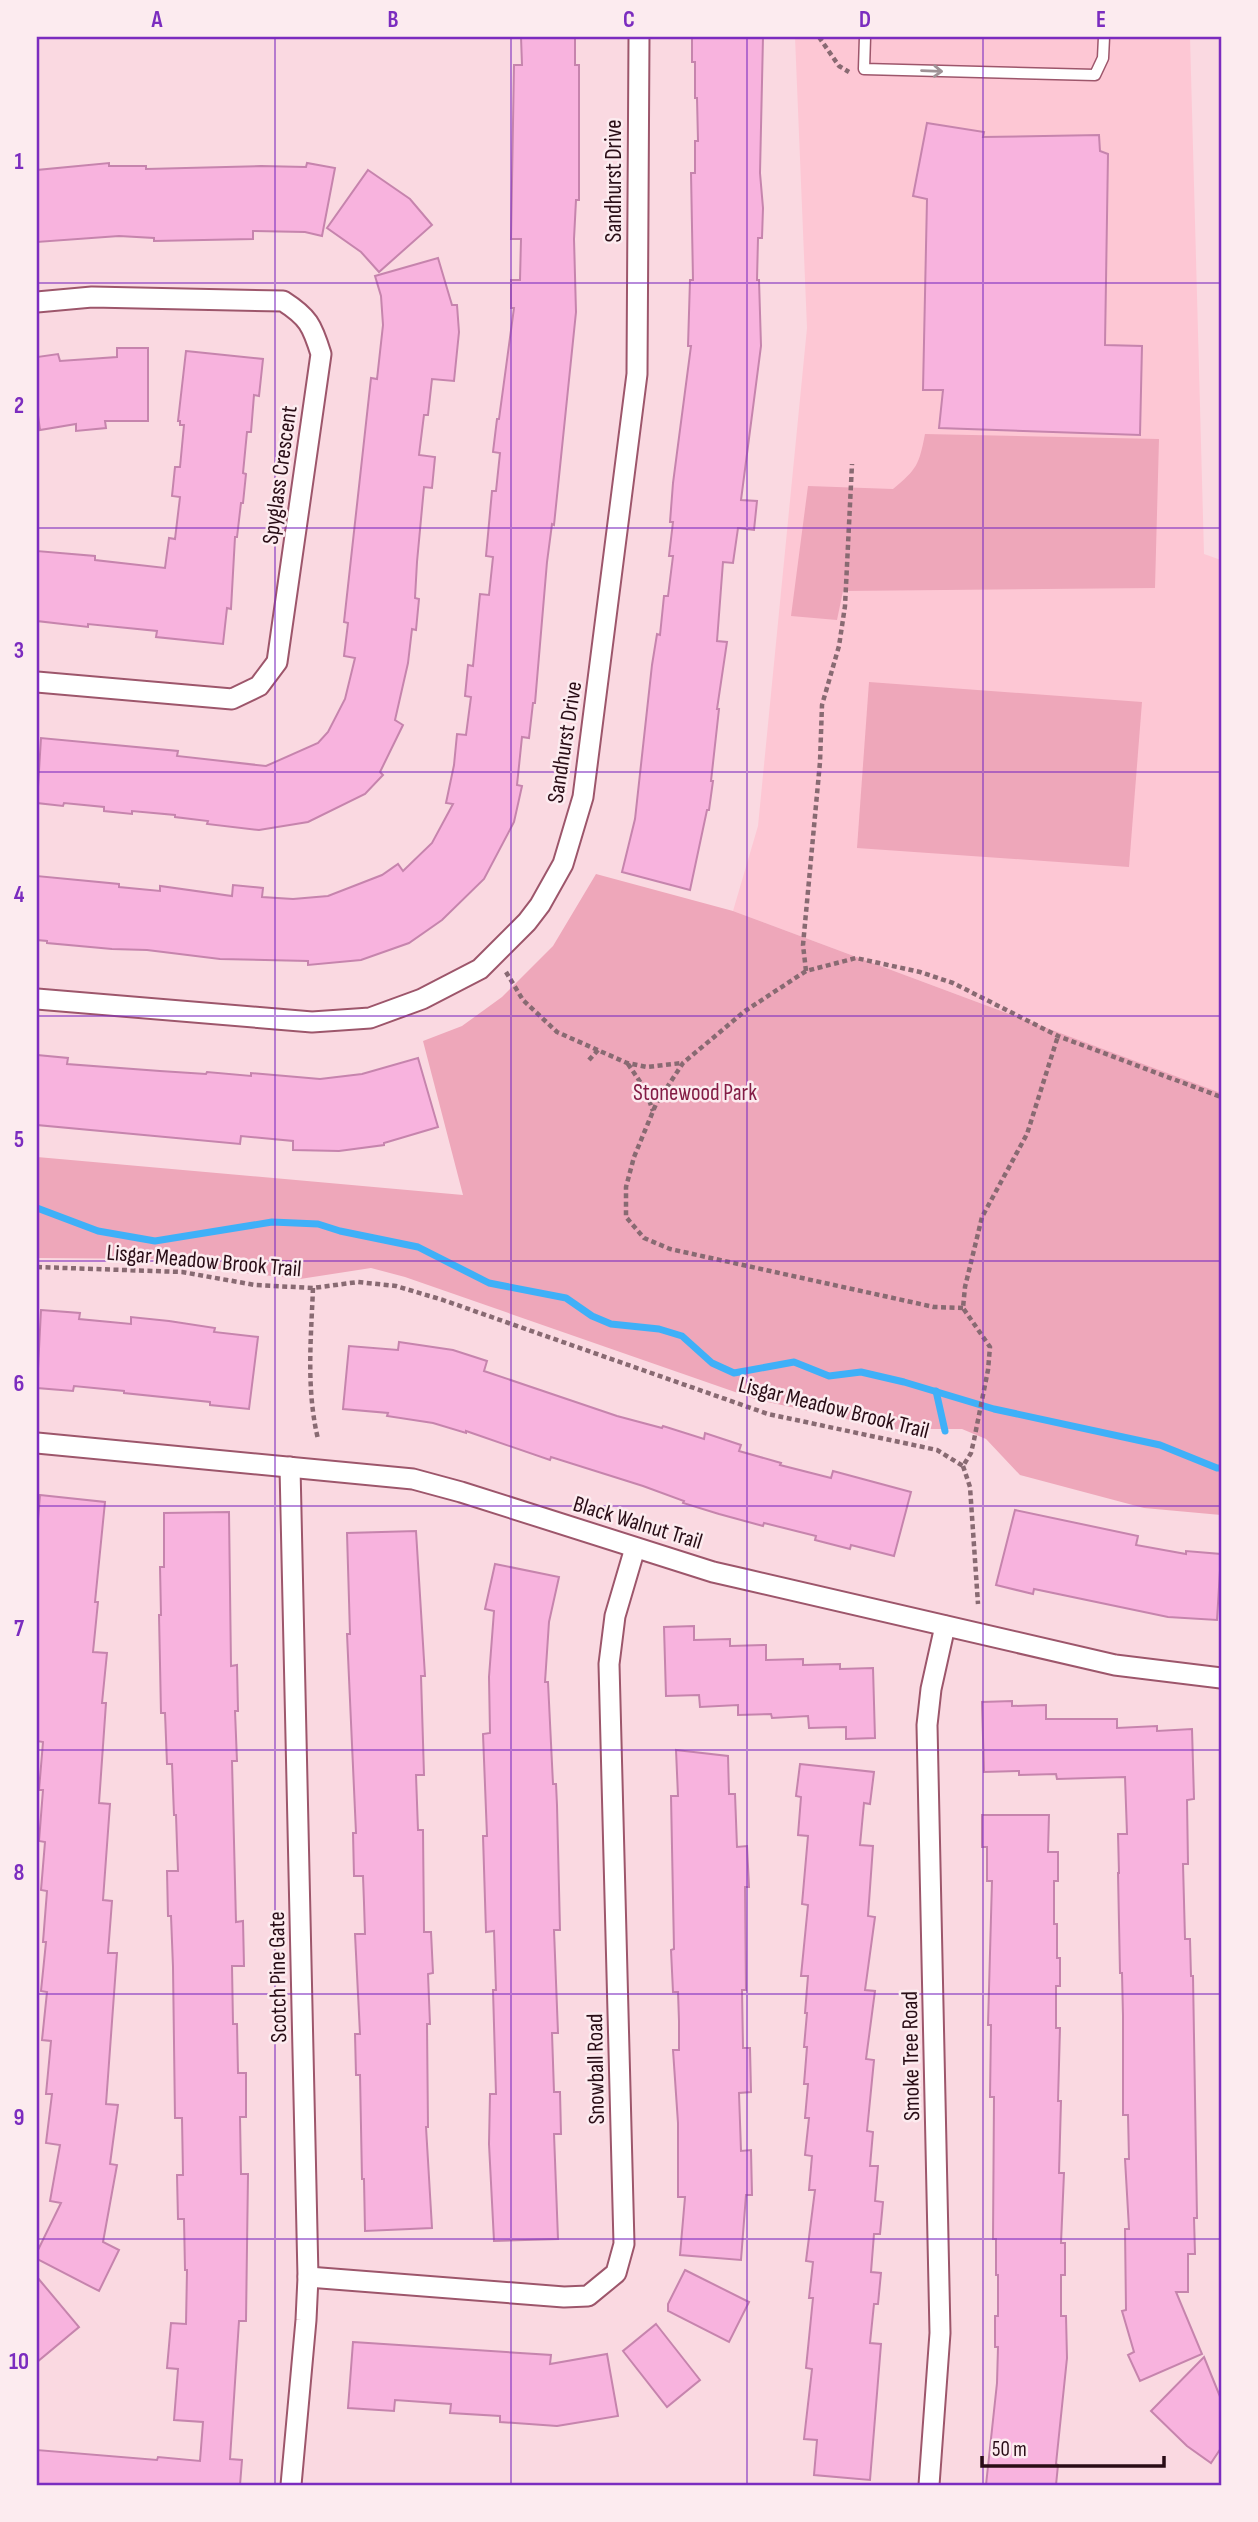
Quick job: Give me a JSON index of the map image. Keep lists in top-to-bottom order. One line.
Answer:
{"streets":{"street":["Sandhurst Drive","Spyglass Crescent","Black Walnut Trail","Scotch Pine Gate","Smoke Tree Road","Snowball Road"],"path":["Lisgar Meadow Brook Trail"]},"crossings":[["Black Walnut Trail","Scotch Pine Gate"],["Black Walnut Trail","Smoke Tree Road"],["Black Walnut Trail","Snowball Road"],["Scotch Pine Gate","Snowball Road"]],"parks":["Stonewood Park"],"scale_bar":"50 m","grid":{"columns":["A","B","C","D","E"],"rows":["1","2","3","4","5","6","7","8","9","10"]}}
